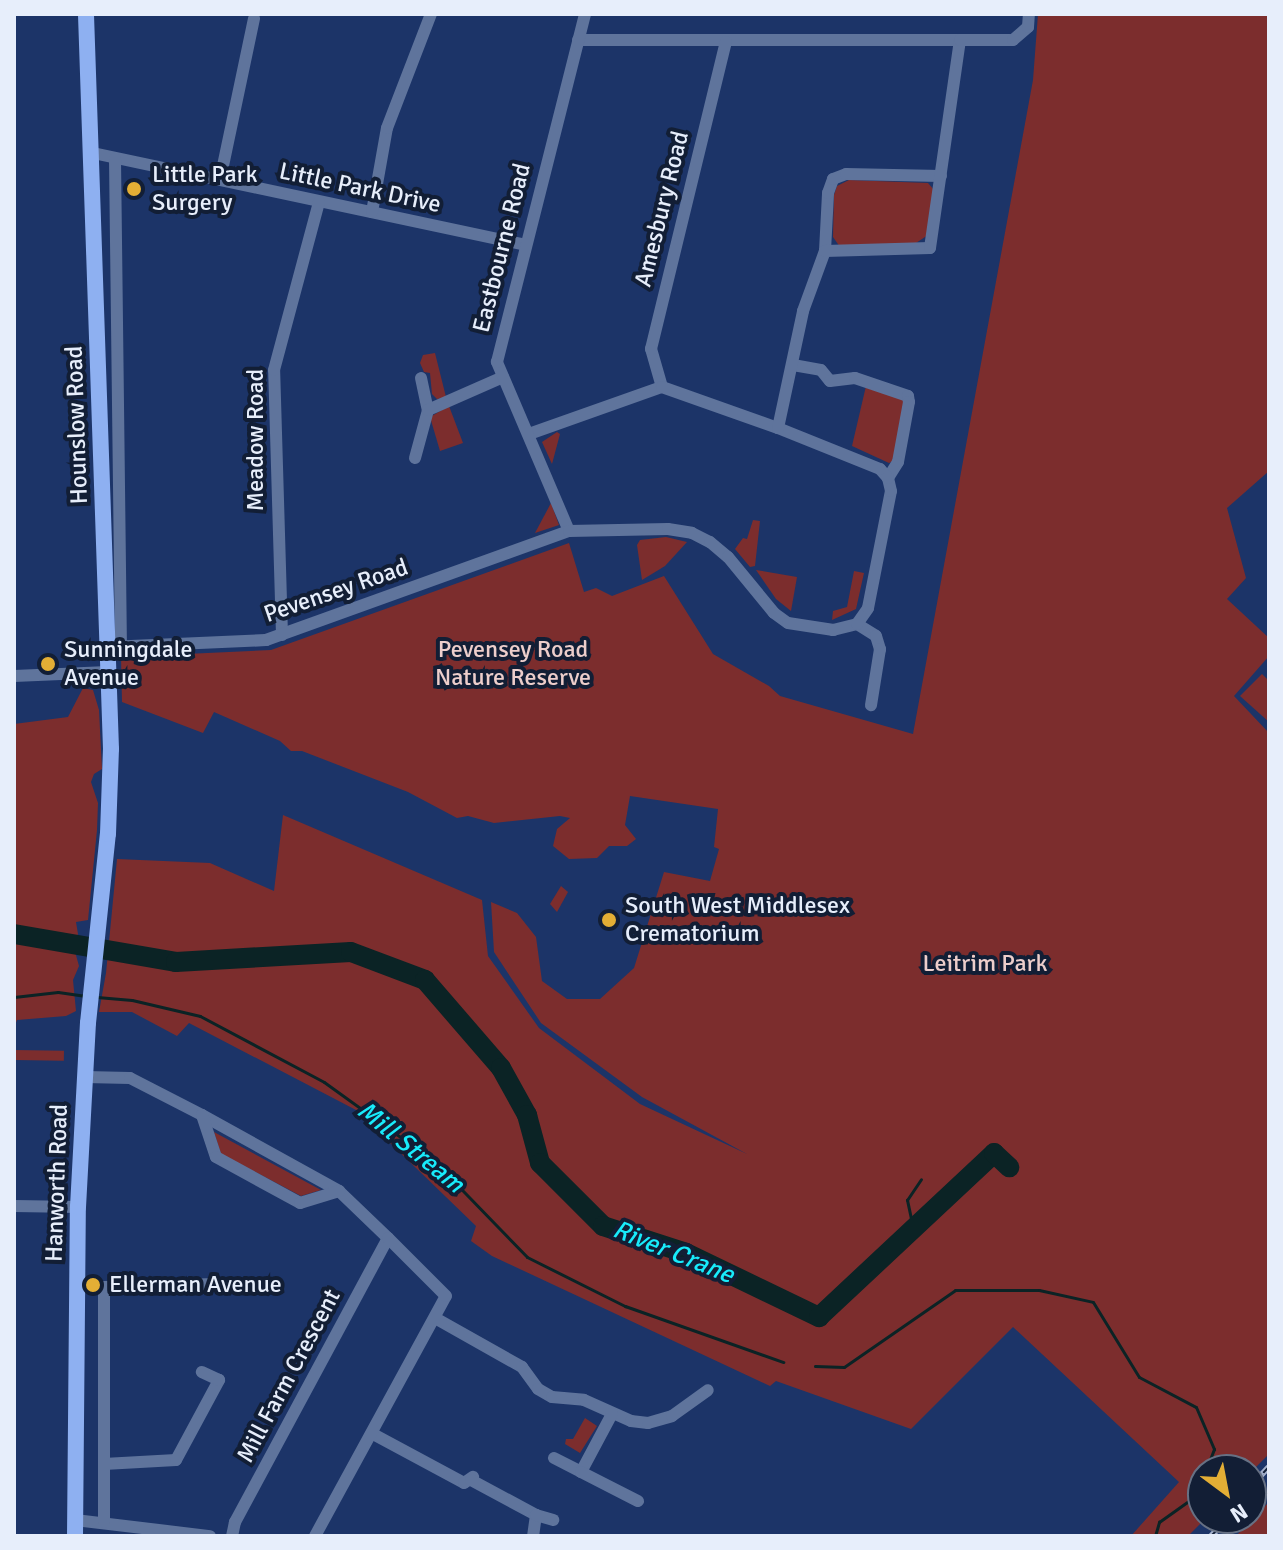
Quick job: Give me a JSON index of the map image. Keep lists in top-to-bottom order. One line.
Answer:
{"streets":{"main road":["Hounslow Road","Hanworth Road"],"street":["Little Park Drive","Amesbury Road","Eastbourne Road","Meadow Road","Pevensey Road","Mill Farm Crescent"]},"crossings":[["Little Park Drive","Eastbourne Road"],["Little Park Drive","Hounslow Road"],["Little Park Drive","Meadow Road"],["Eastbourne Road","Pevensey Road"],["Hounslow Road","Pevensey Road"],["Hounslow Road","Hanworth Road"],["Meadow Road","Pevensey Road"]],"water":["Mill Stream","River Crane"],"parks":["Pevensey Road Nature Reserve","Leitrim Park"],"places":["Little Park Surgery","Sunningdale Avenue","South West Middlesex Crematorium","Ellerman Avenue"],"north":"bottom right"}
